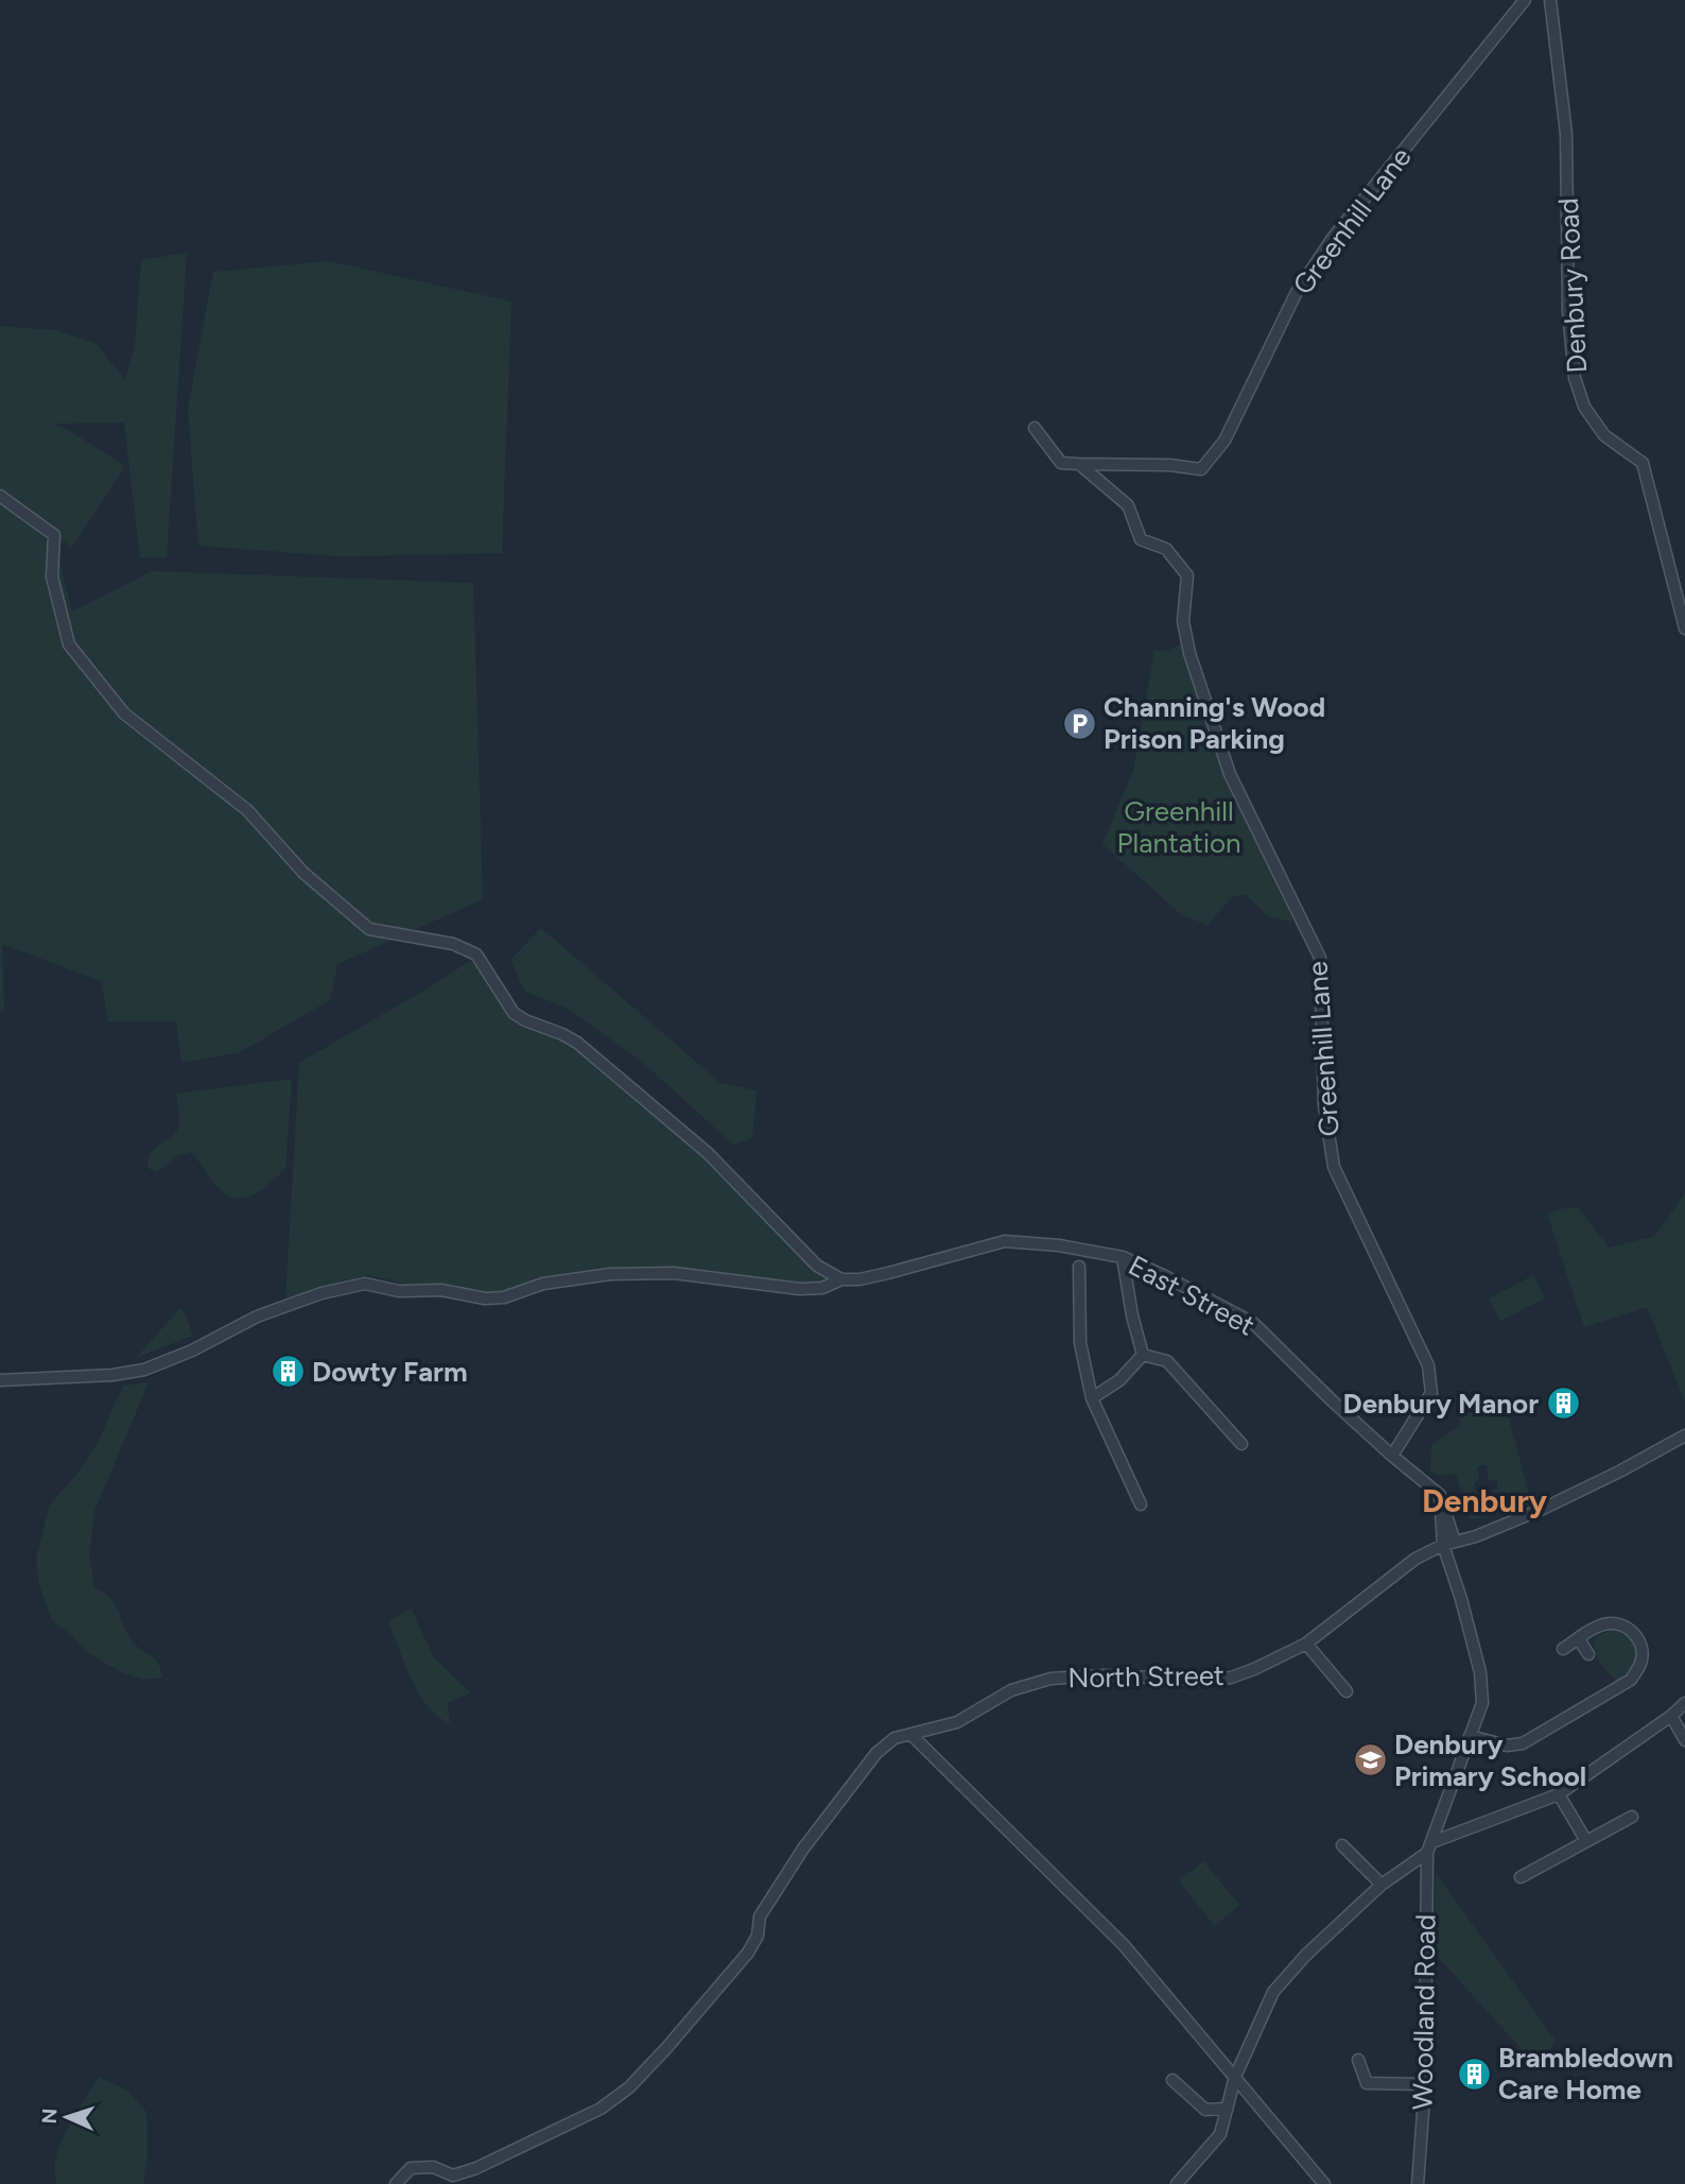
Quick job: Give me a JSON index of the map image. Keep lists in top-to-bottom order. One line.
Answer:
{"streets":{"street":["Greenhill Lane","Denbury Road","East Street","North Street","Woodland Road"]},"crossings":[["Greenhill Lane","East Street"],["North Street","Woodland Road"]],"districts":["Denbury"],"parks":["Greenhill Plantation"],"places":{"parking":["Channing's Wood Prison Parking"],"building":["Dowty Farm","Denbury Manor","Brambledown Care Home"],"school or university":["Denbury Primary School"]},"north":"left"}
